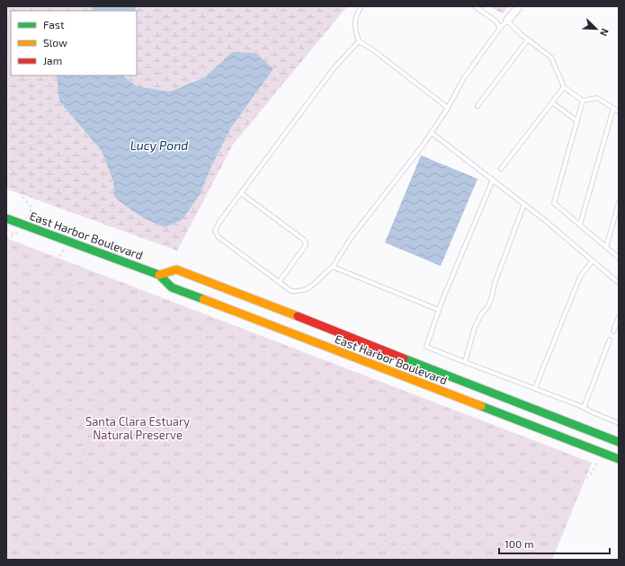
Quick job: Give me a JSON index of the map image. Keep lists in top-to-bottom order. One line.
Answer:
{"streets":{"main road":["East Harbor Boulevard"]},"water":["Lucy Pond"],"parks":["Santa Clara Estuary Natural Preserve"],"legend":["Fast","Slow","Jam"],"scale_bar":"100 m","north":"bottom right"}
